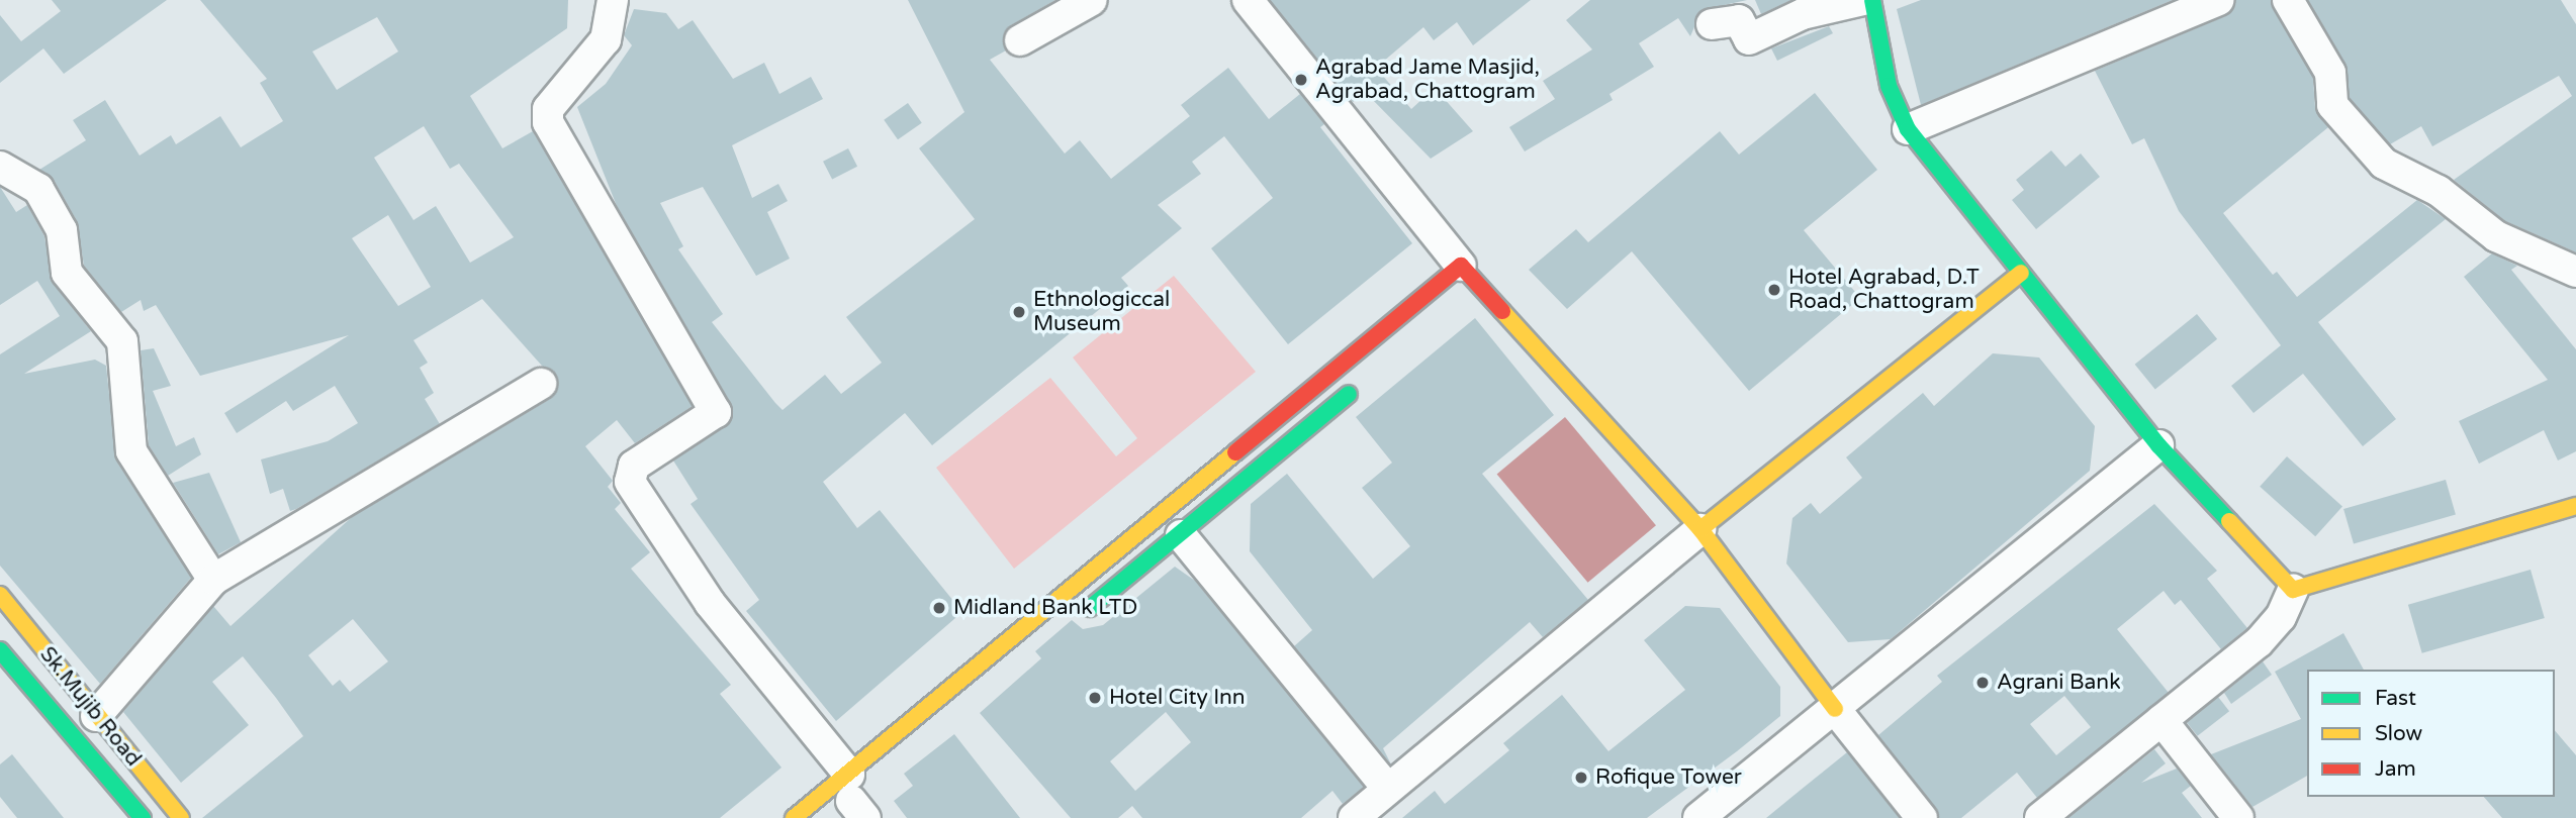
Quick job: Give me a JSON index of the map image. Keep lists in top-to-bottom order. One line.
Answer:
{"streets":{"main road":["Sk.Mujib Road"]},"places":["Agrabad Jame Masjid, Agrabad, Chattogram","Hotel Agrabad, D.T Road, Chattogram","Ethnologiccal Museum","Midland Bank LTD","Agrani Bank","Hotel City Inn","Rofique Tower"],"legend":["Fast","Slow","Jam"]}
